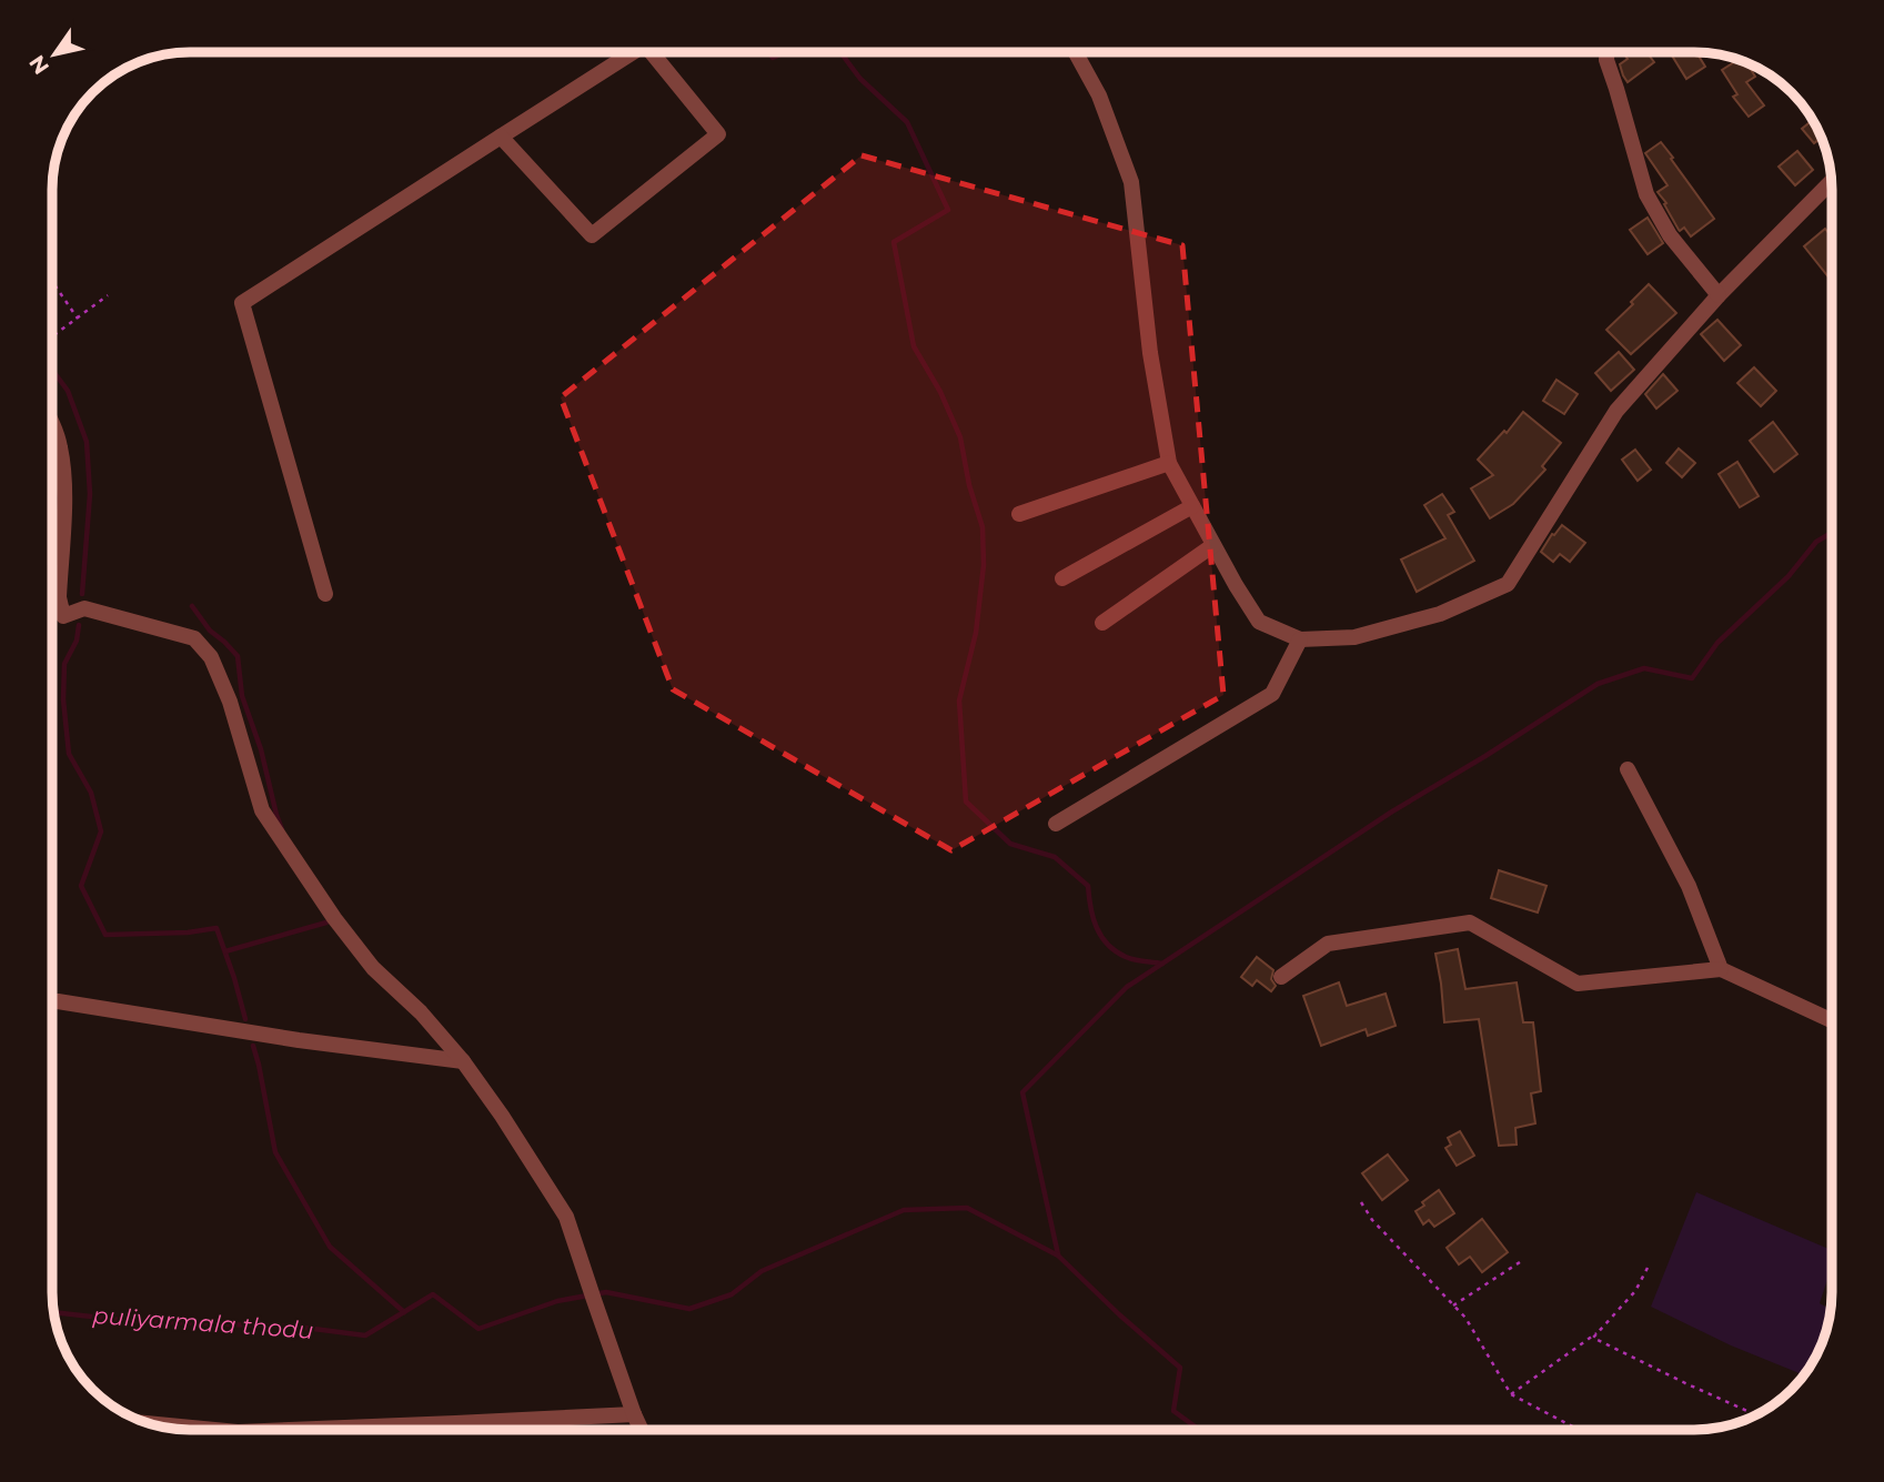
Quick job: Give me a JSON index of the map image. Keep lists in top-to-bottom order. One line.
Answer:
{"water":["puliyarmala thodu"],"north":"bottom left"}
